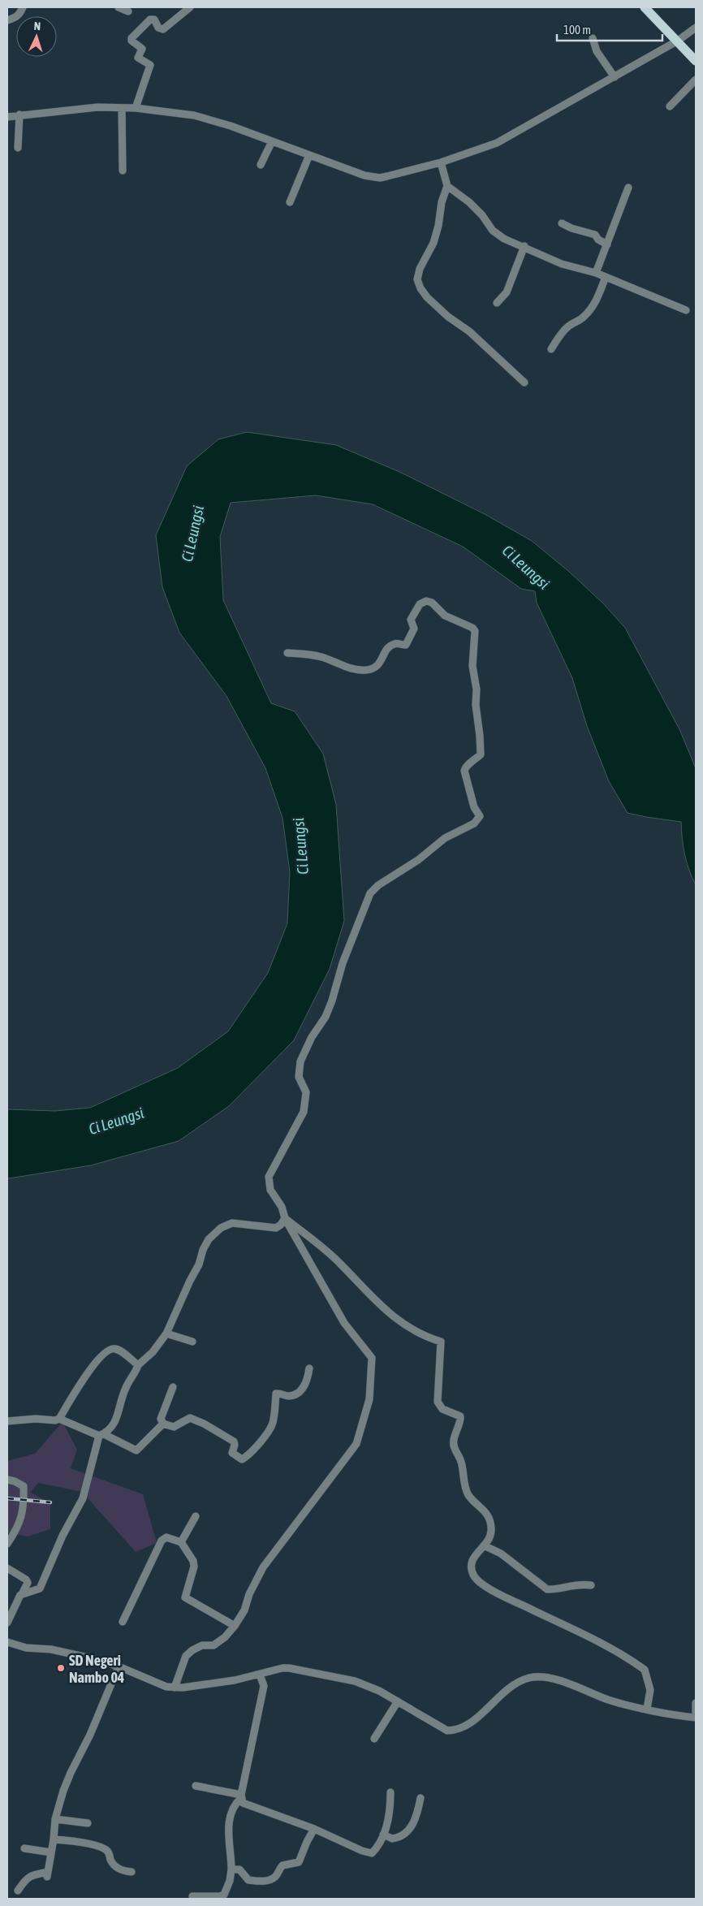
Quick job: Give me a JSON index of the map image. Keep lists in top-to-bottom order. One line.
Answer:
{"water":["Ci Leungsi"],"places":["SD Negeri Nambo 04"],"scale_bar":"100 m","north":"top"}
